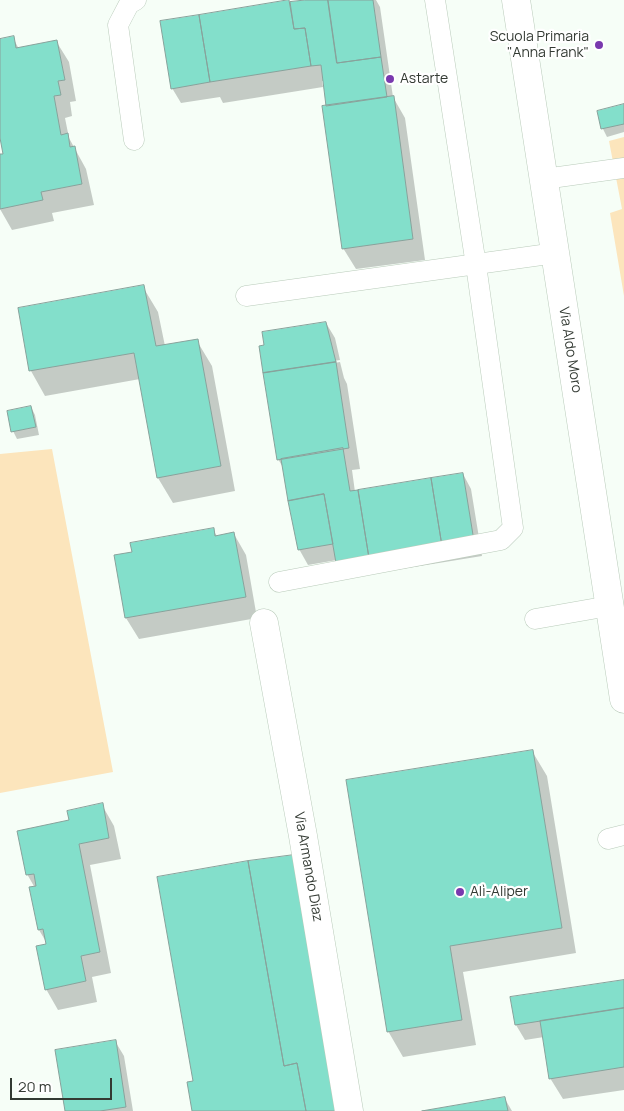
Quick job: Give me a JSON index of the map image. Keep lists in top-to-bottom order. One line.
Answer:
{"streets":{"street":["Via Aldo Moro","Via Armando Diaz"]},"places":["Scuola Primaria \"Anna Frank\"","Astarte","Alì-Aliper"],"scale_bar":"20 m"}
